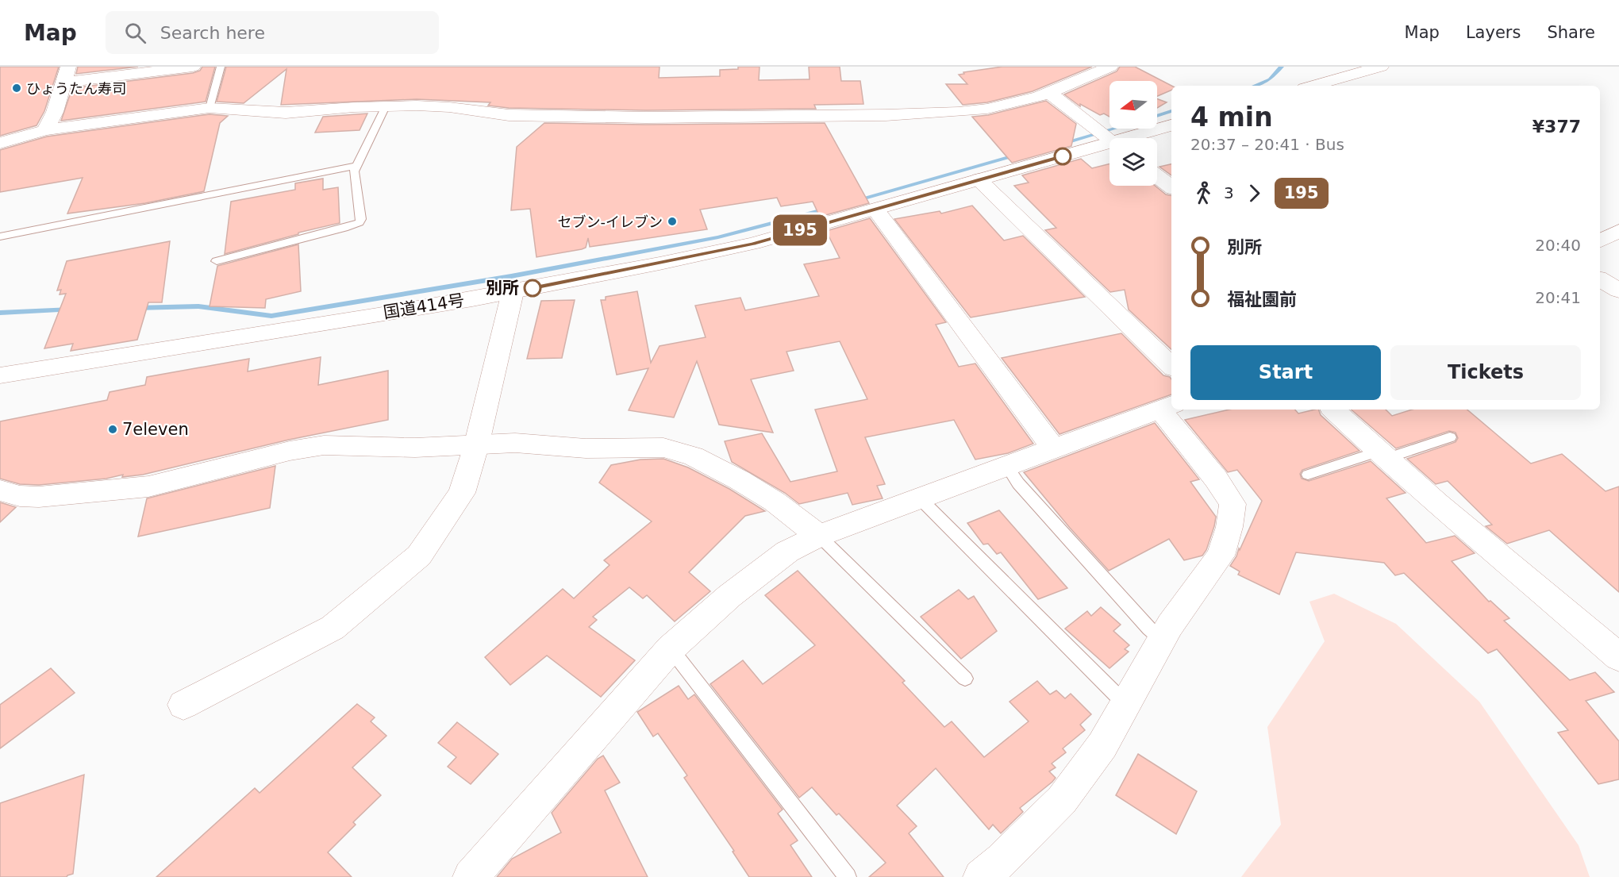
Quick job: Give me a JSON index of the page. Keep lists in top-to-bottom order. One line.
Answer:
{"streets":{"main road":["国道414号"]},"places":["ひょうたん寿司","セブン-イレブン","別所","7eleven"],"lines":["bus line 195"],"north":"left","page":{"header":"Map","search":"Search here","nav":["Map","Layers","Share"],"on_map":"195","heading":["4 min","20:37 – 20:41 · Bus","¥377"],"legs":["3","195"],"list":[{"name":"別所","value":"20:40"},{"name":"福祉園前","value":"20:41"}],"buttons":["Start","Tickets"]}}
